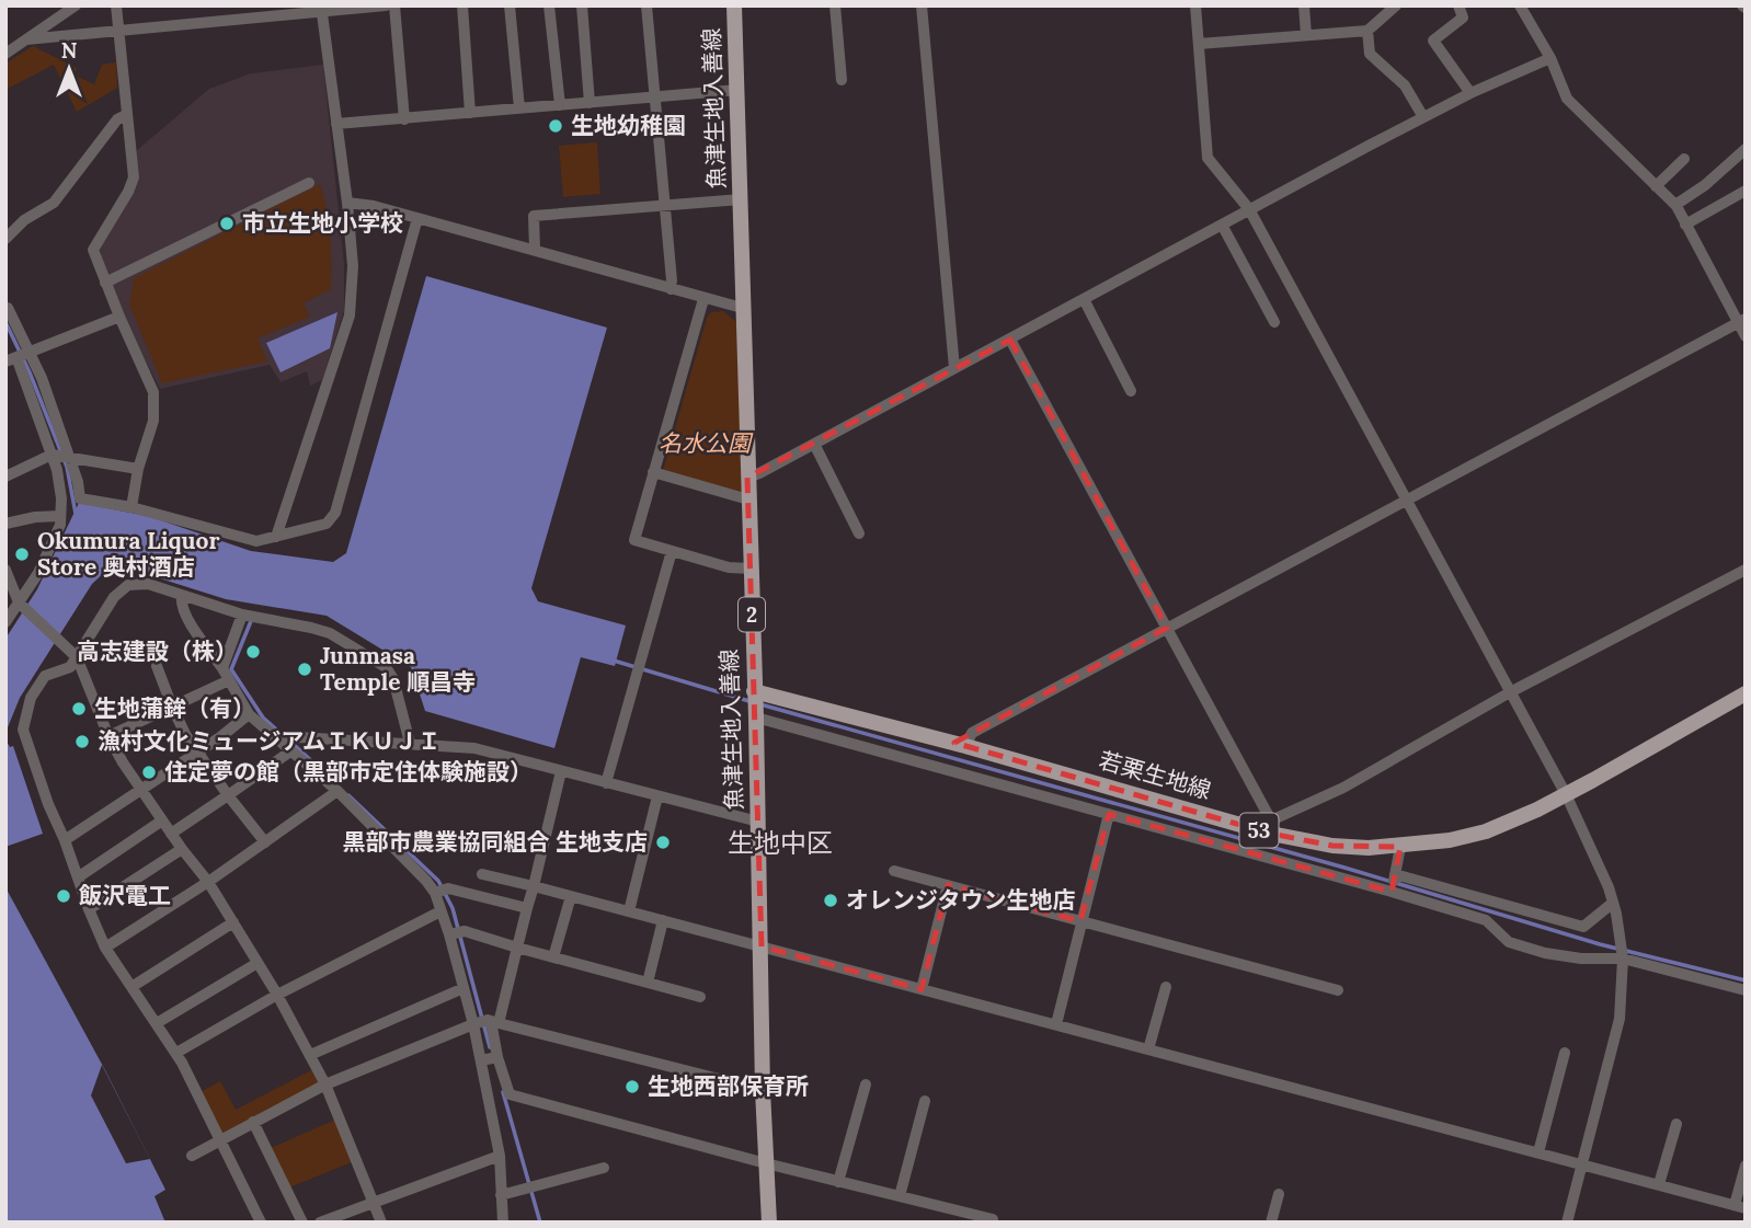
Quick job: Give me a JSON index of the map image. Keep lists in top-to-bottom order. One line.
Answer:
{"streets":{"main road":["魚津生地入善線","2","若栗生地線","53"]},"crossings":[["魚津生地入善線","若栗生地線"]],"districts":["生地中区"],"parks":["名水公園"],"places":["生地幼稚園","市立生地小学校","Okumura Liquor Store 奥村酒店","高志建設（株）","Junmasa Temple 順昌寺","生地蒲鉾（有）","漁村文化ミュージアムＩＫＵＪＩ","住定夢の館（黒部市定住体験施設）","黒部市農業協同組合 生地支店","飯沢電工","オレンジタウン生地店","生地西部保育所"],"north":"top"}
